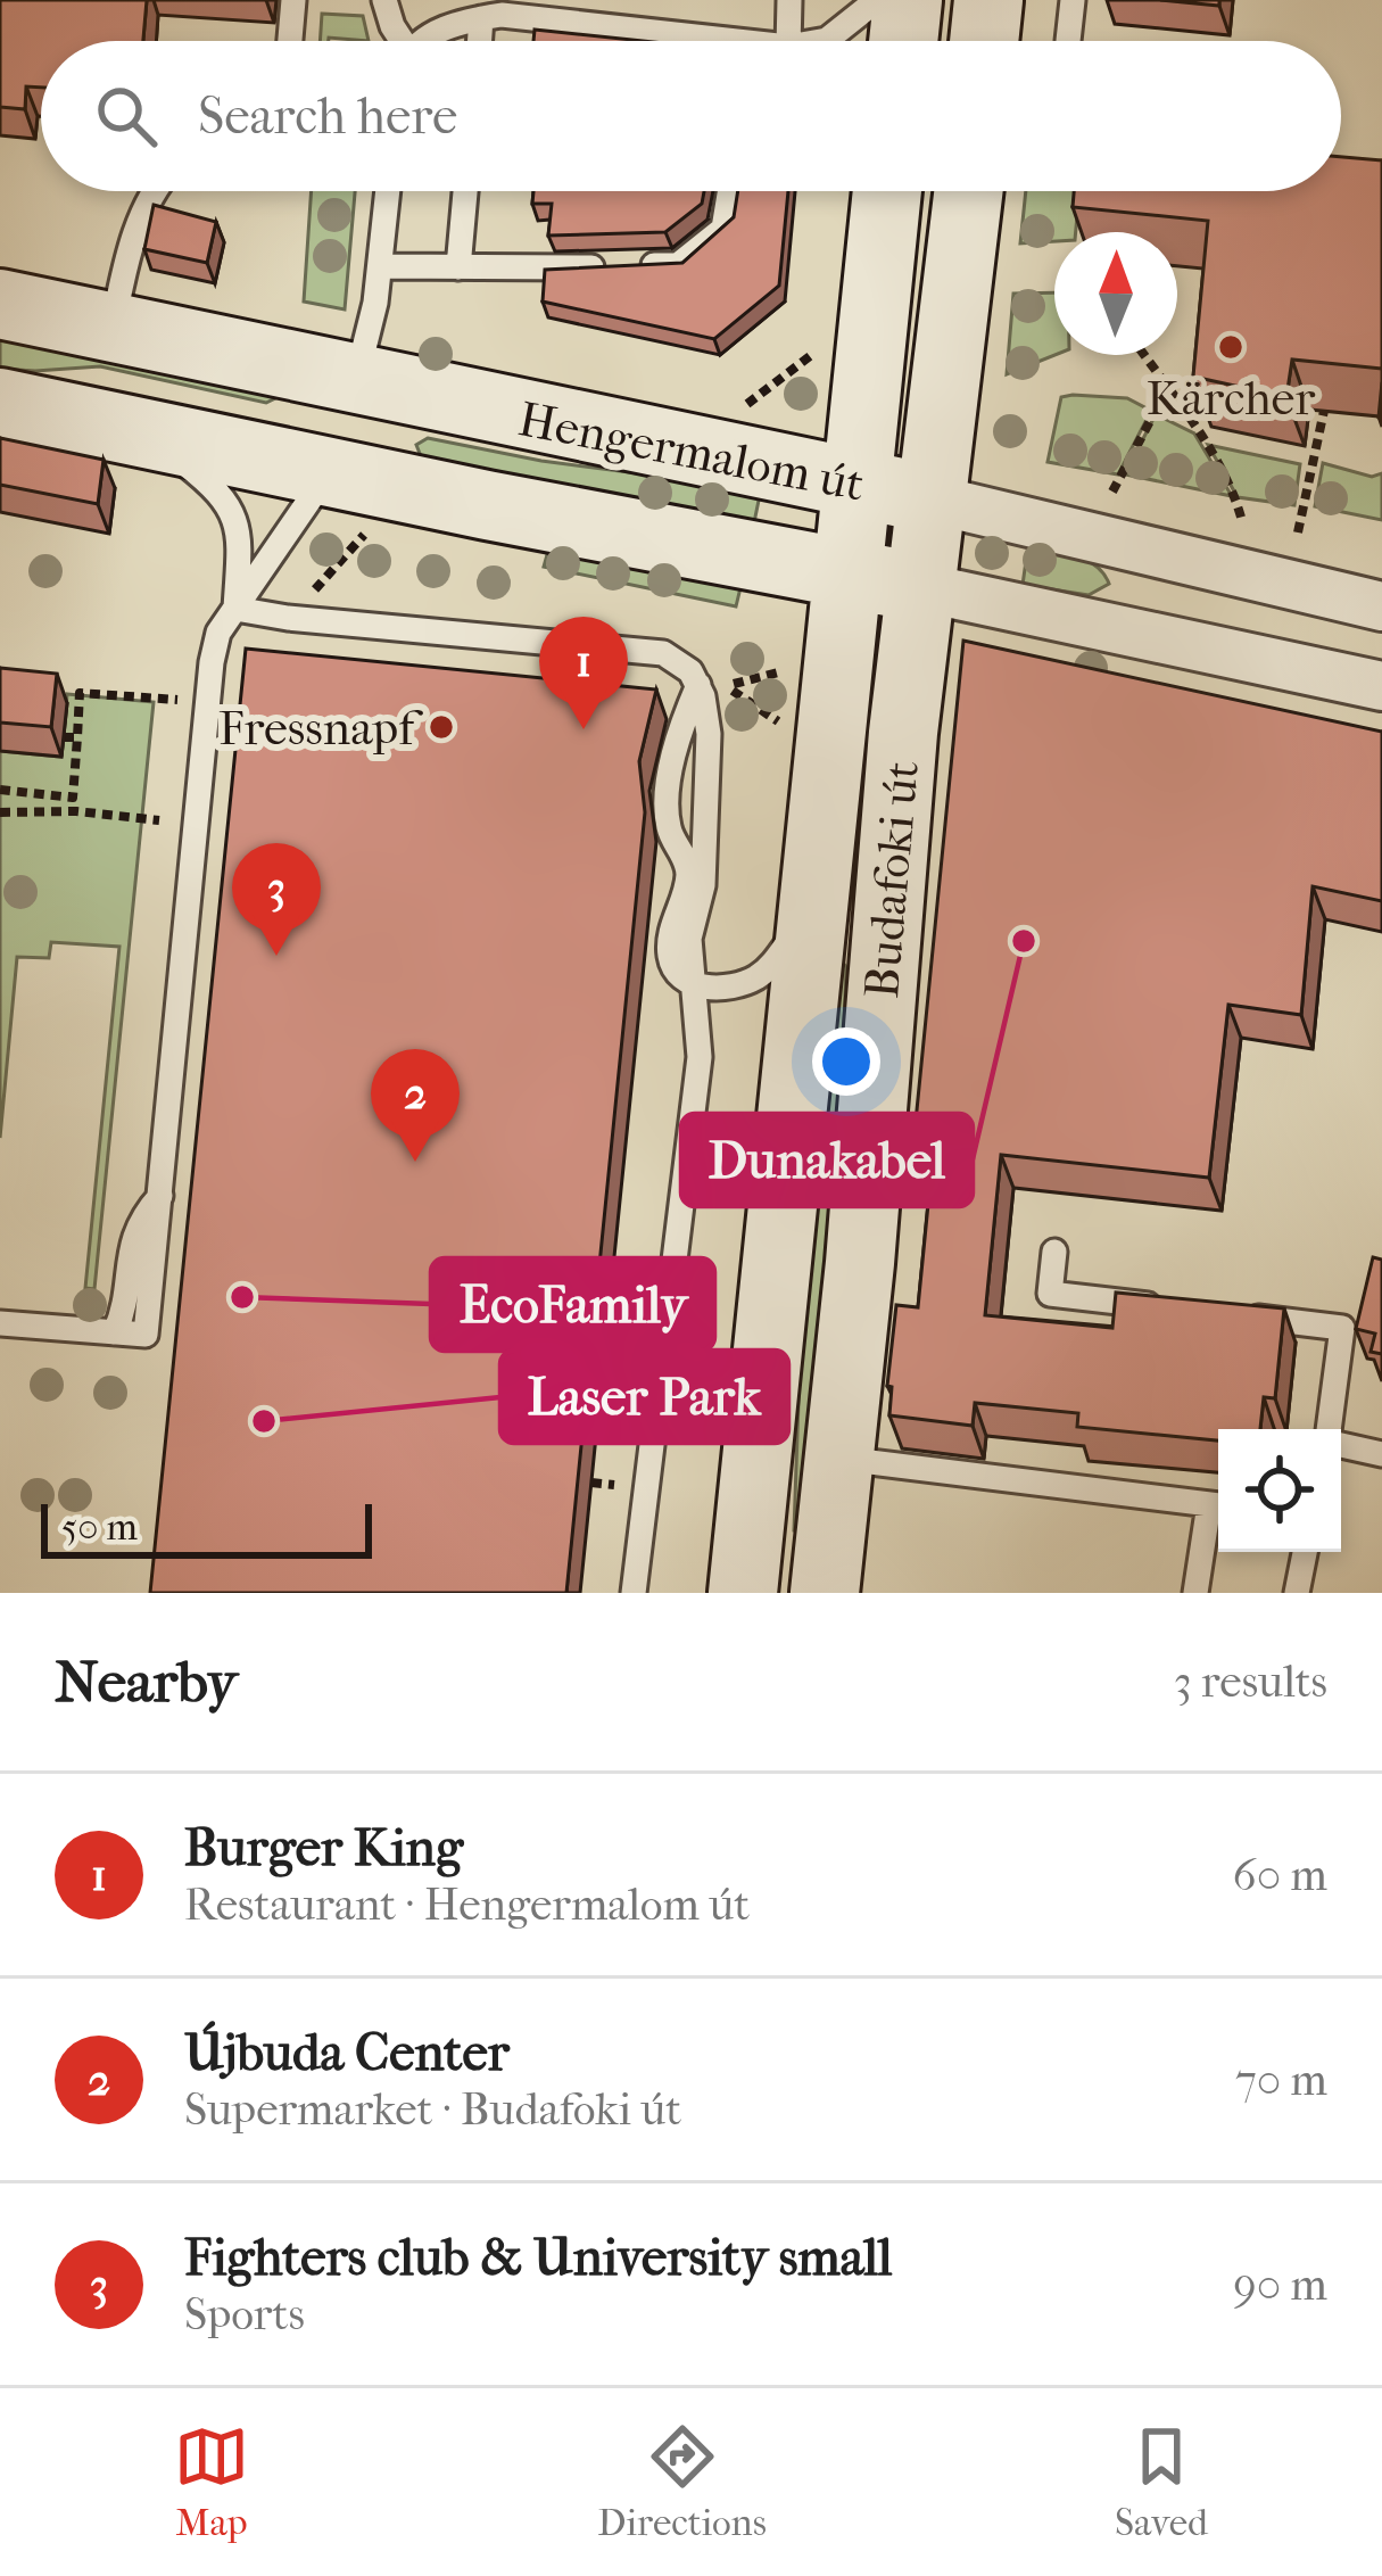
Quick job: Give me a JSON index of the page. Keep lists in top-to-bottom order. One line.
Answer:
{"streets":{"main road":["Hengermalom út","Budafoki út"]},"crossings":[["Hengermalom út","Budafoki út"]],"places":["Kärcher","Fressnapf","Dunakabel","EcoFamily","Laser Park"],"scale_bar":"50 m","north":"top","page":{"search":"Search here","pins":["1","3","2"],"scale":"50 m","heading":["Nearby","3 results"],"list":[{"mark":"1","name":"Burger King","note":"Restaurant · Hengermalom út","value":"60 m"},{"mark":"2","name":"Újbuda Center","note":"Supermarket · Budafoki út","value":"70 m"},{"mark":"3","name":"Fighters club & University small","note":"Sports","value":"90 m"}],"nav":["Map","Directions","Saved"]}}
